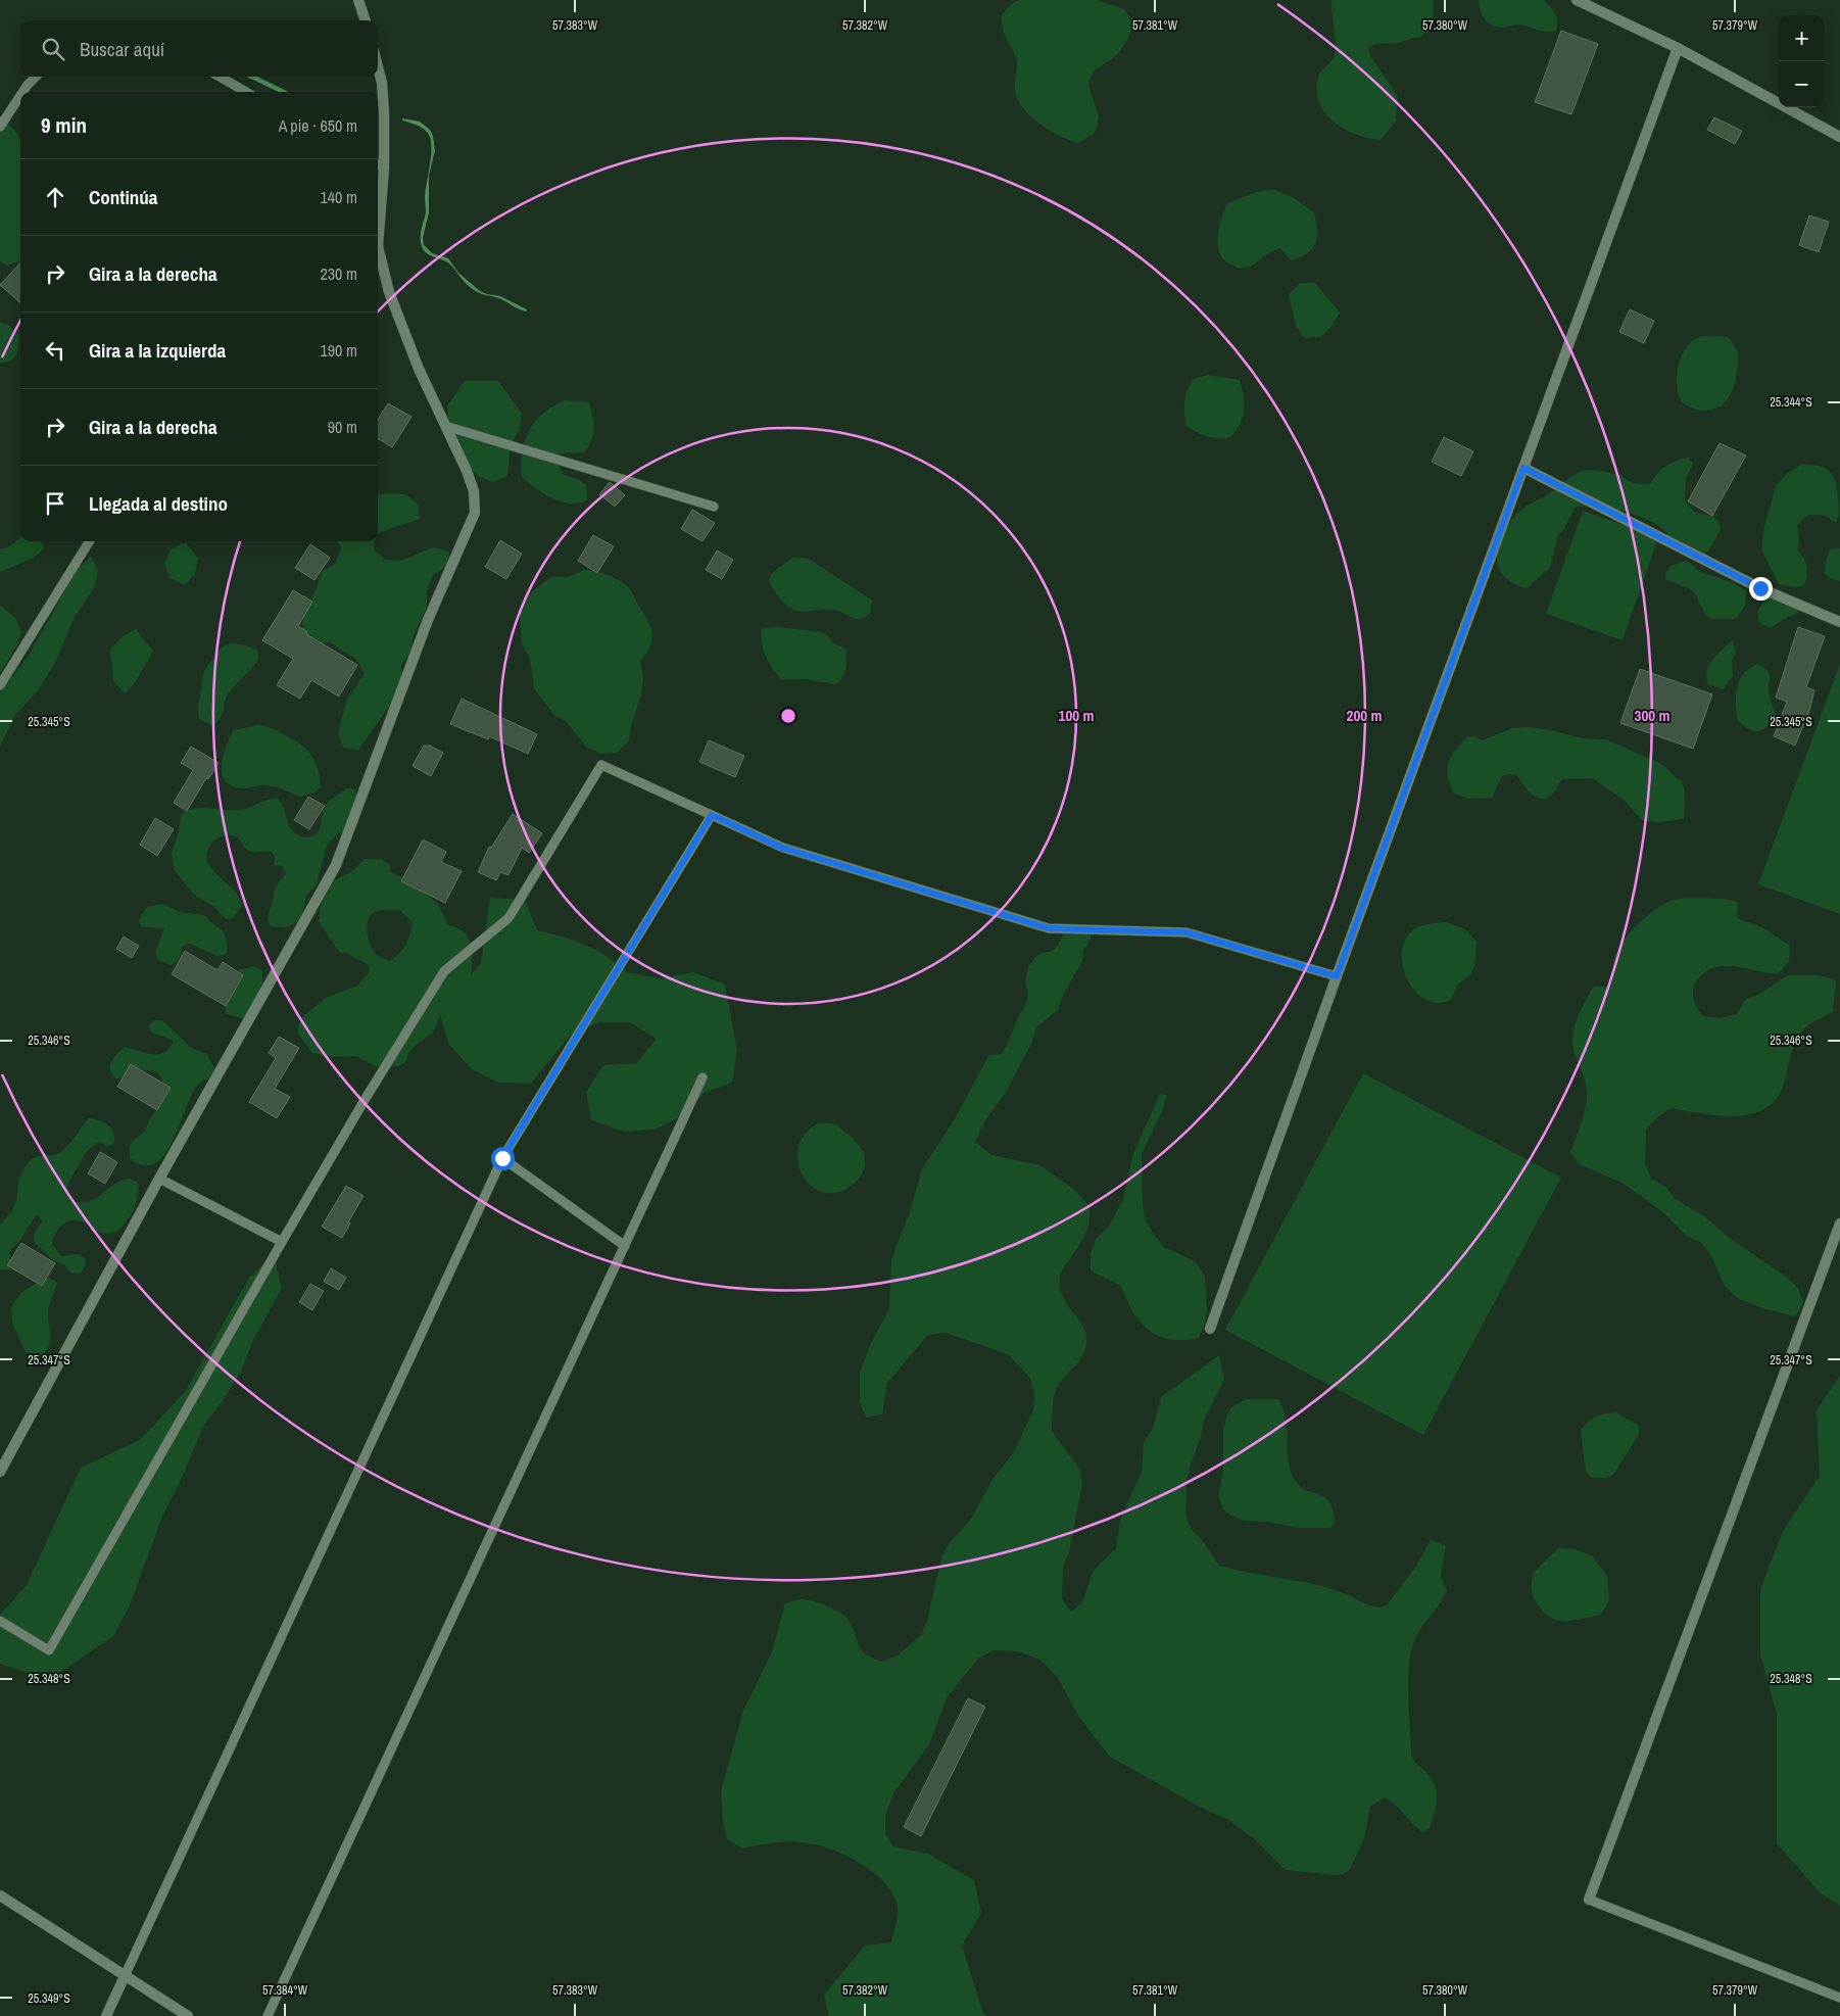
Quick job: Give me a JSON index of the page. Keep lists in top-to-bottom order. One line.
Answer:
{"page":{"map_buttons":["+","−"],"search":"Buscar aquí","heading":["9 min","A pie · 650 m"],"list":[["Continúa","140 m"],["Gira a la derecha","230 m"],["Gira a la izquierda","190 m"],["Gira a la derecha","90 m"],"Llegada al destino"]},"coordinates":["57.383°W","57.382°W","57.381°W","57.380°W","57.379°W","25.344°S","25.345°S","25.346°S","25.347°S","25.348°S","57.384°W","25.349°S"],"rings":["100 m","200 m","300 m"]}
